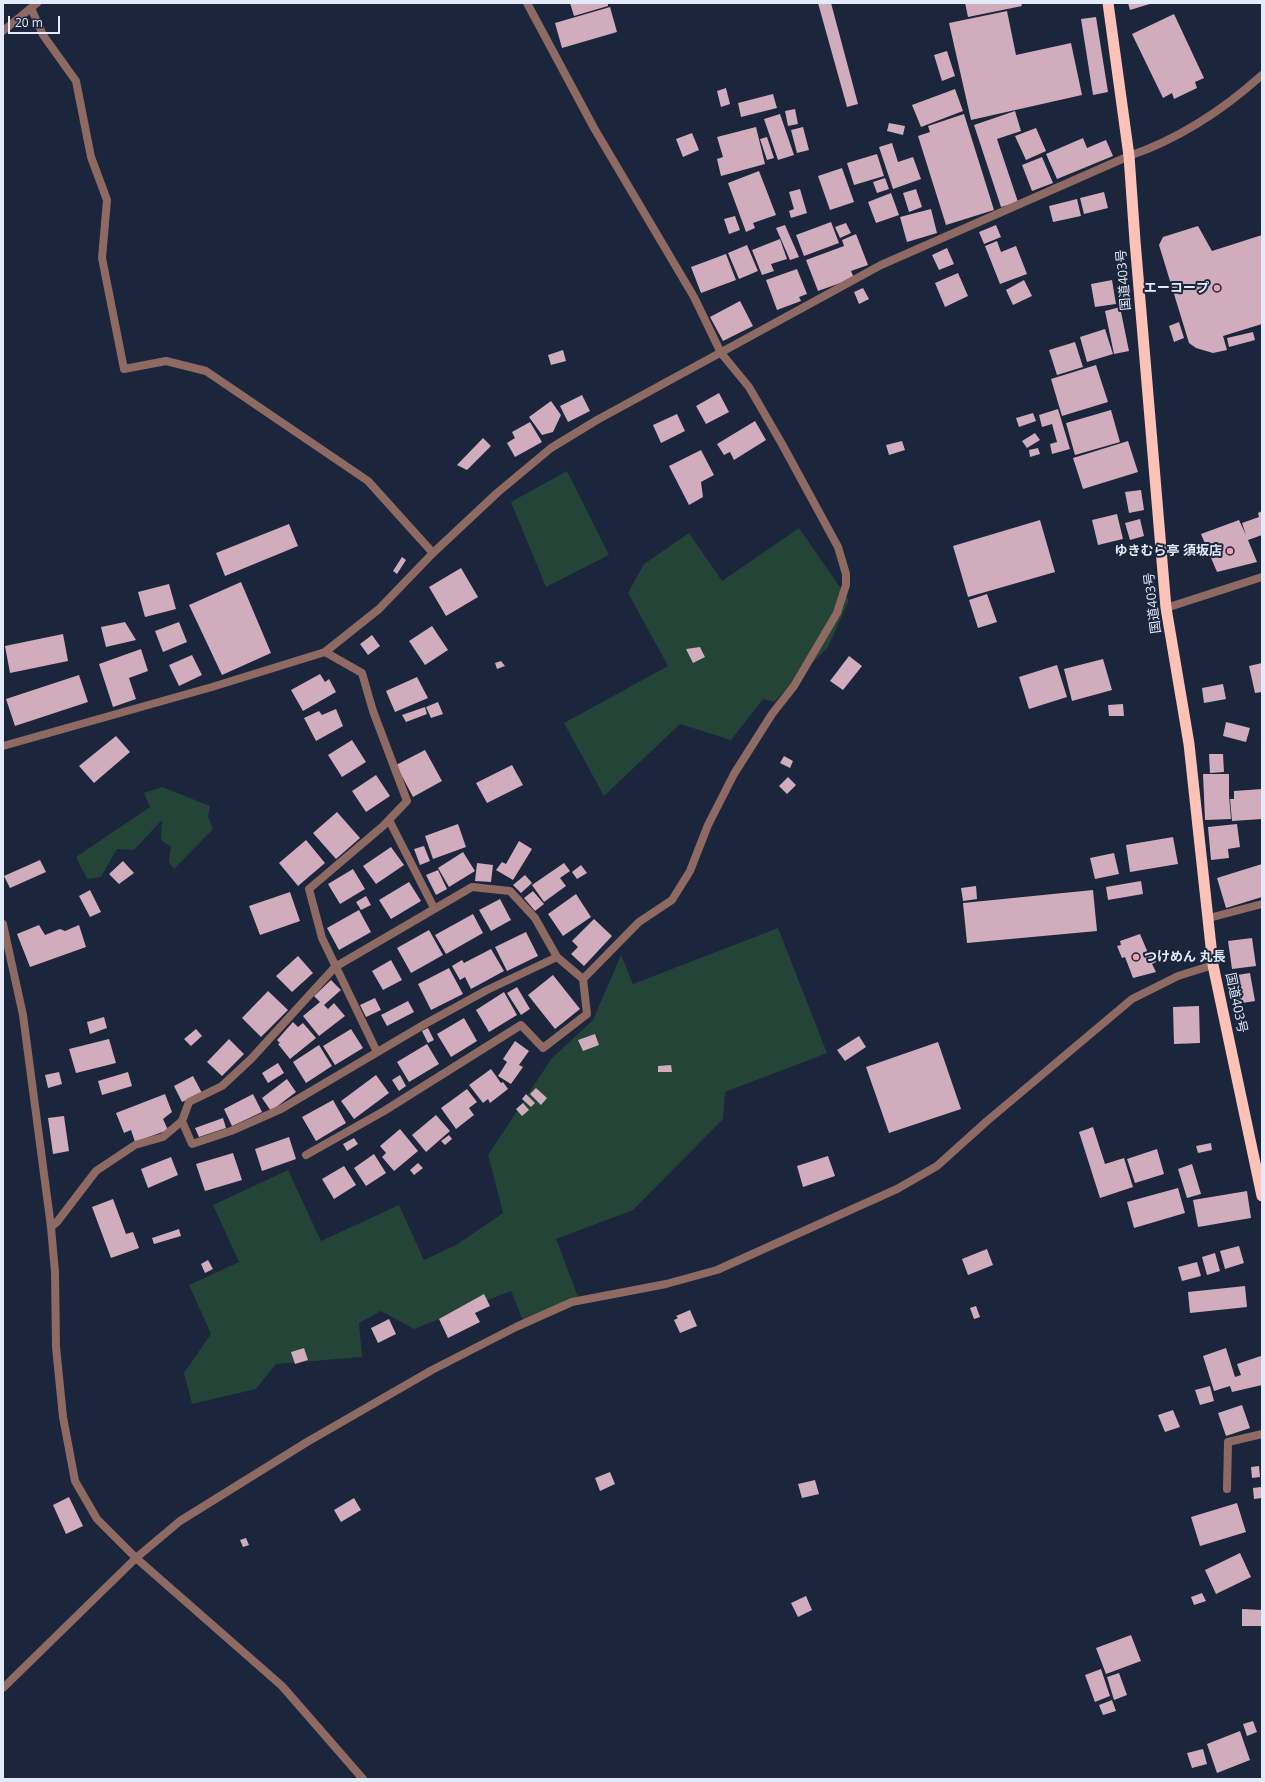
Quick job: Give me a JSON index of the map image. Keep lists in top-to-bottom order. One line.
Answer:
{"streets":{"highway":["国道403号"]},"places":["エーコープ","ゆきむら亭 須坂店","つけめん 丸長"],"scale_bar":"20 m"}
